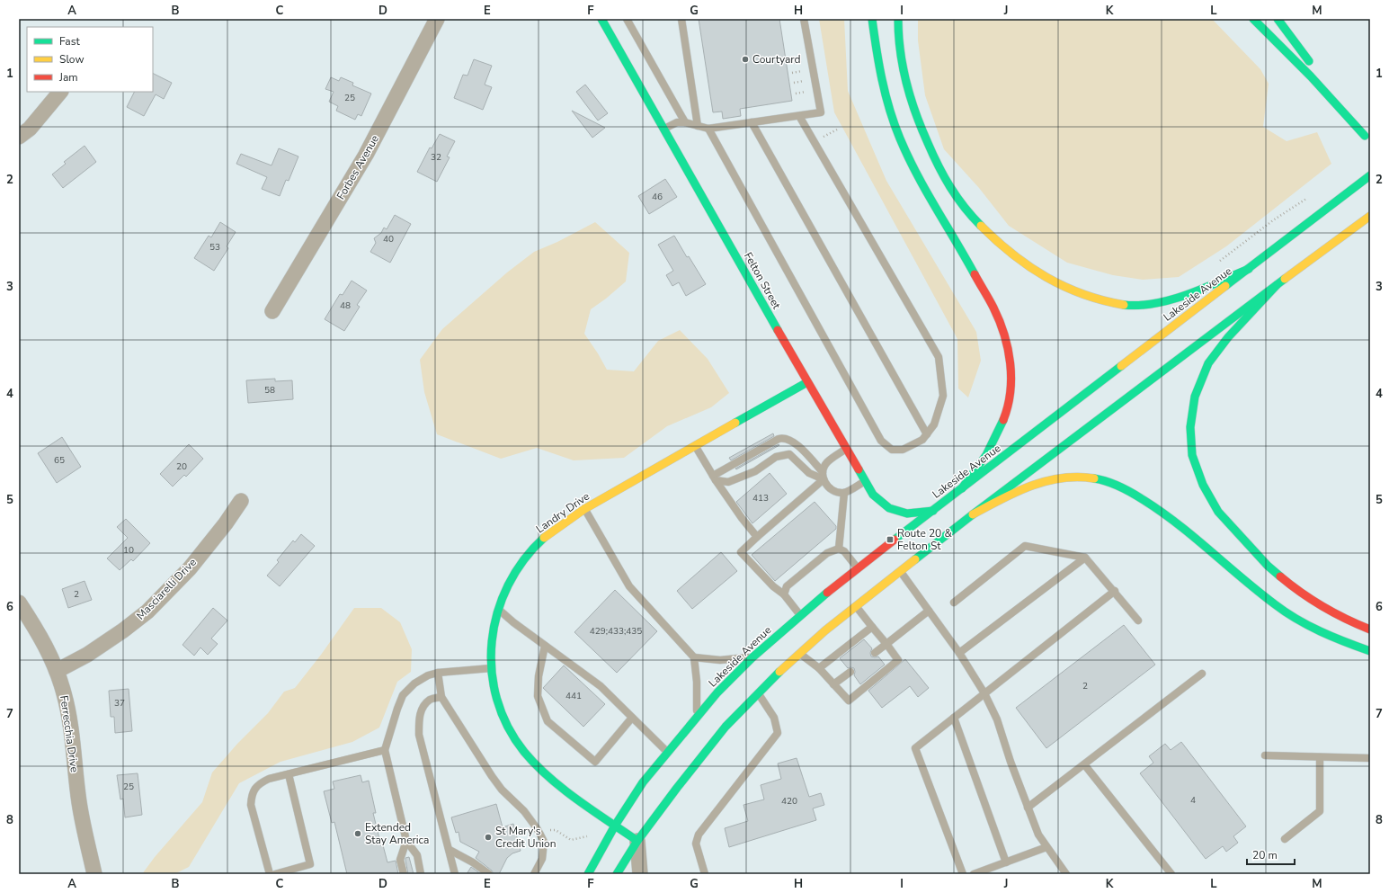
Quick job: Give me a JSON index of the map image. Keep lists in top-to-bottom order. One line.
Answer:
{"streets":{"main road":["Felton Street","Lakeside Avenue","Landry Drive"],"street":["Forbes Avenue","Masciarelli Drive","Ferrecchia Drive"]},"crossings":[["Felton Street","Lakeside Avenue"],["Felton Street","Landry Drive"],["Lakeside Avenue","Landry Drive"],["Masciarelli Drive","Ferrecchia Drive"]],"places":{"other":["Courtyard","Extended Stay America","St Mary's Credit Union"],"transit":["Route 20 & Felton St"]},"house_numbers":["25","32","46","40","53","48","58","65","20","413","10","2","429;433;435","2","441","37","25","4","420"],"legend":["Fast","Slow","Jam"],"scale_bar":"20 m","grid":{"columns":["A","B","C","D","E","F","G","H","I","J","K","L","M"],"rows":["1","2","3","4","5","6","7","8"]}}
